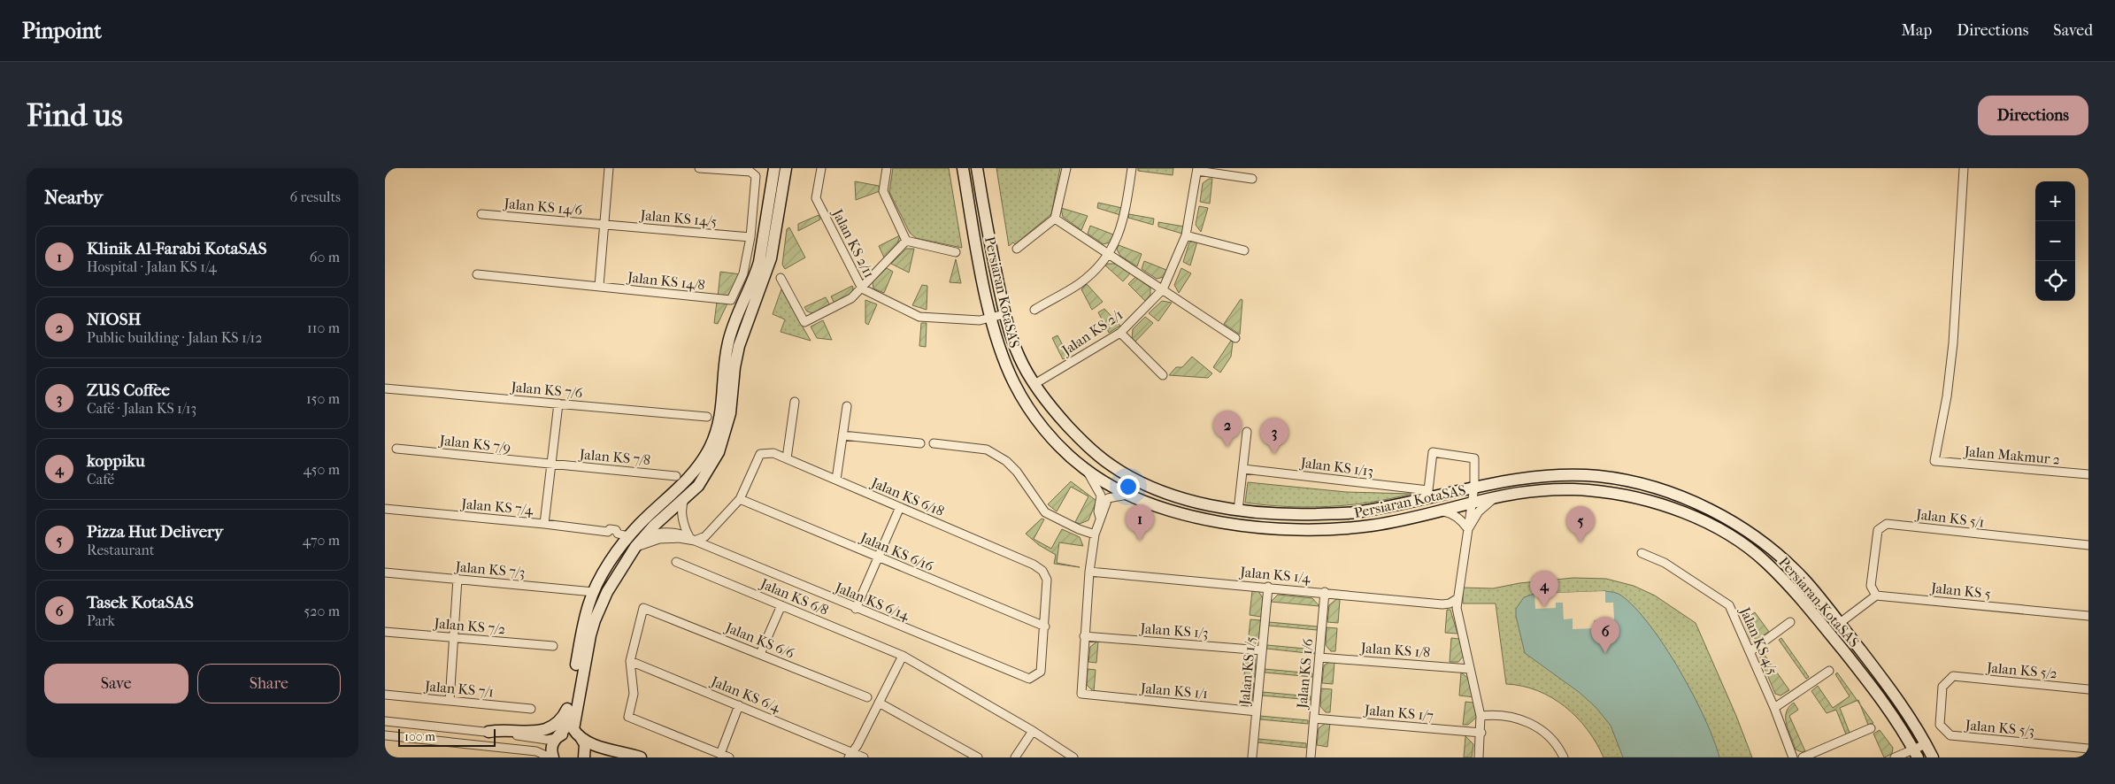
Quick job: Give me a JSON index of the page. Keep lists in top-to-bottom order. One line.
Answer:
{"streets":{"main road":["Persiaran KotaSAS"],"street":["Jalan KS 14/6","Jalan KS 14/5","Jalan KS 2/11","Jalan KS 14/8","Jalan KS 2/1","Jalan KS 7/6","Jalan KS 7/9","Jalan Makmur 2","Jalan KS 7/8","Jalan KS 1/13","Jalan KS 6/18","Jalan KS 7/4","Jalan KS 5/1","Jalan KS 6/16","Jalan KS 7/3","Jalan KS 1/4","Jalan KS 5","Jalan KS 6/8","Jalan KS 6/14","Jalan KS 7/2","Jalan KS 1/3","Jalan KS 6/6","Jalan KS 4/5","Jalan KS 1/8","Jalan KS 5/2","Jalan KS 1/5","Jalan KS 1/6","Jalan KS 7/1","Jalan KS 1/1","Jalan KS 6/4","Jalan KS 1/7","Jalan KS 5/3"]},"crossings":[["Jalan KS 14/6","Jalan KS 14/5"],["Jalan KS 14/5","Jalan KS 14/8"],["Jalan KS 2/11","Persiaran KotaSAS"],["Persiaran KotaSAS","Jalan KS 2/1"],["Persiaran KotaSAS","Jalan KS 1/13"],["Jalan KS 7/9","Jalan KS 7/8"],["Jalan KS 6/18","Jalan KS 6/16"],["Jalan KS 6/18","Jalan KS 6/14"],["Jalan KS 5/1","Jalan KS 5"],["Jalan KS 6/16","Jalan KS 6/14"],["Jalan KS 1/4","Jalan KS 1/5"],["Jalan KS 1/4","Jalan KS 1/6"],["Jalan KS 1/3","Jalan KS 1/5"],["Jalan KS 1/3","Jalan KS 1/1"],["Jalan KS 6/6","Jalan KS 6/4"],["Jalan KS 1/8","Jalan KS 1/6"],["Jalan KS 5/2","Jalan KS 5/3"],["Jalan KS 1/5","Jalan KS 1/1"],["Jalan KS 1/6","Jalan KS 1/7"]],"scale_bar":"100 m","page":{"header":"Pinpoint","nav":["Map","Directions","Saved"],"buttons":["Directions",["Save","Share"]],"title":"Find us","heading":["Nearby","6 results"],"map_buttons":["+","−"],"list":[{"mark":"1","name":"Klinik Al-Farabi KotaSAS","note":"Hospital · Jalan KS 1/4","value":"60 m"},{"mark":"2","name":"NIOSH","note":"Public building · Jalan KS 1/12","value":"110 m"},{"mark":"3","name":"ZUS Coffee","note":"Café · Jalan KS 1/13","value":"150 m"},{"mark":"4","name":"koppiku","note":"Café","value":"450 m"},{"mark":"5","name":"Pizza Hut Delivery","note":"Restaurant","value":"470 m"},{"mark":"6","name":"Tasek KotaSAS","note":"Park","value":"520 m"}],"pins":["2","3","1","5","4","6"],"scale":"100 m"}}
